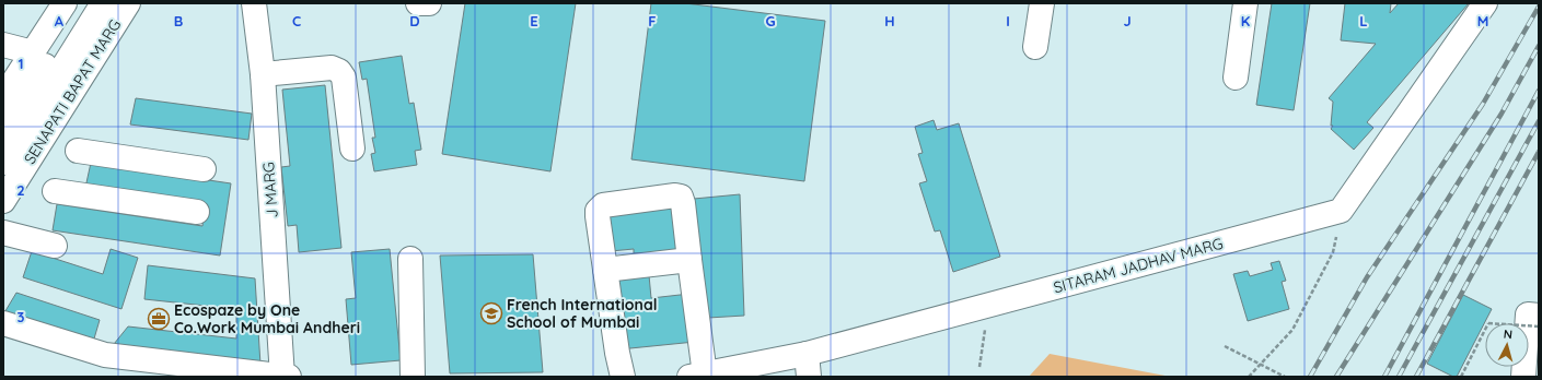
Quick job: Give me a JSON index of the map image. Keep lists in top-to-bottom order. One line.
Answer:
{"streets":{"street":["SENAPATI BAPAT MARG","J MARG","SITARAM JADHAV MARG"]},"places":{"school or university":["French International School of Mumbai"],"office":["Ecospaze by One Co.Work Mumbai Andheri"]},"north":"top","grid":{"columns":["A","B","C","D","E","F","G","H","I","J","K","L","M"],"rows":["1","2","3"]}}
